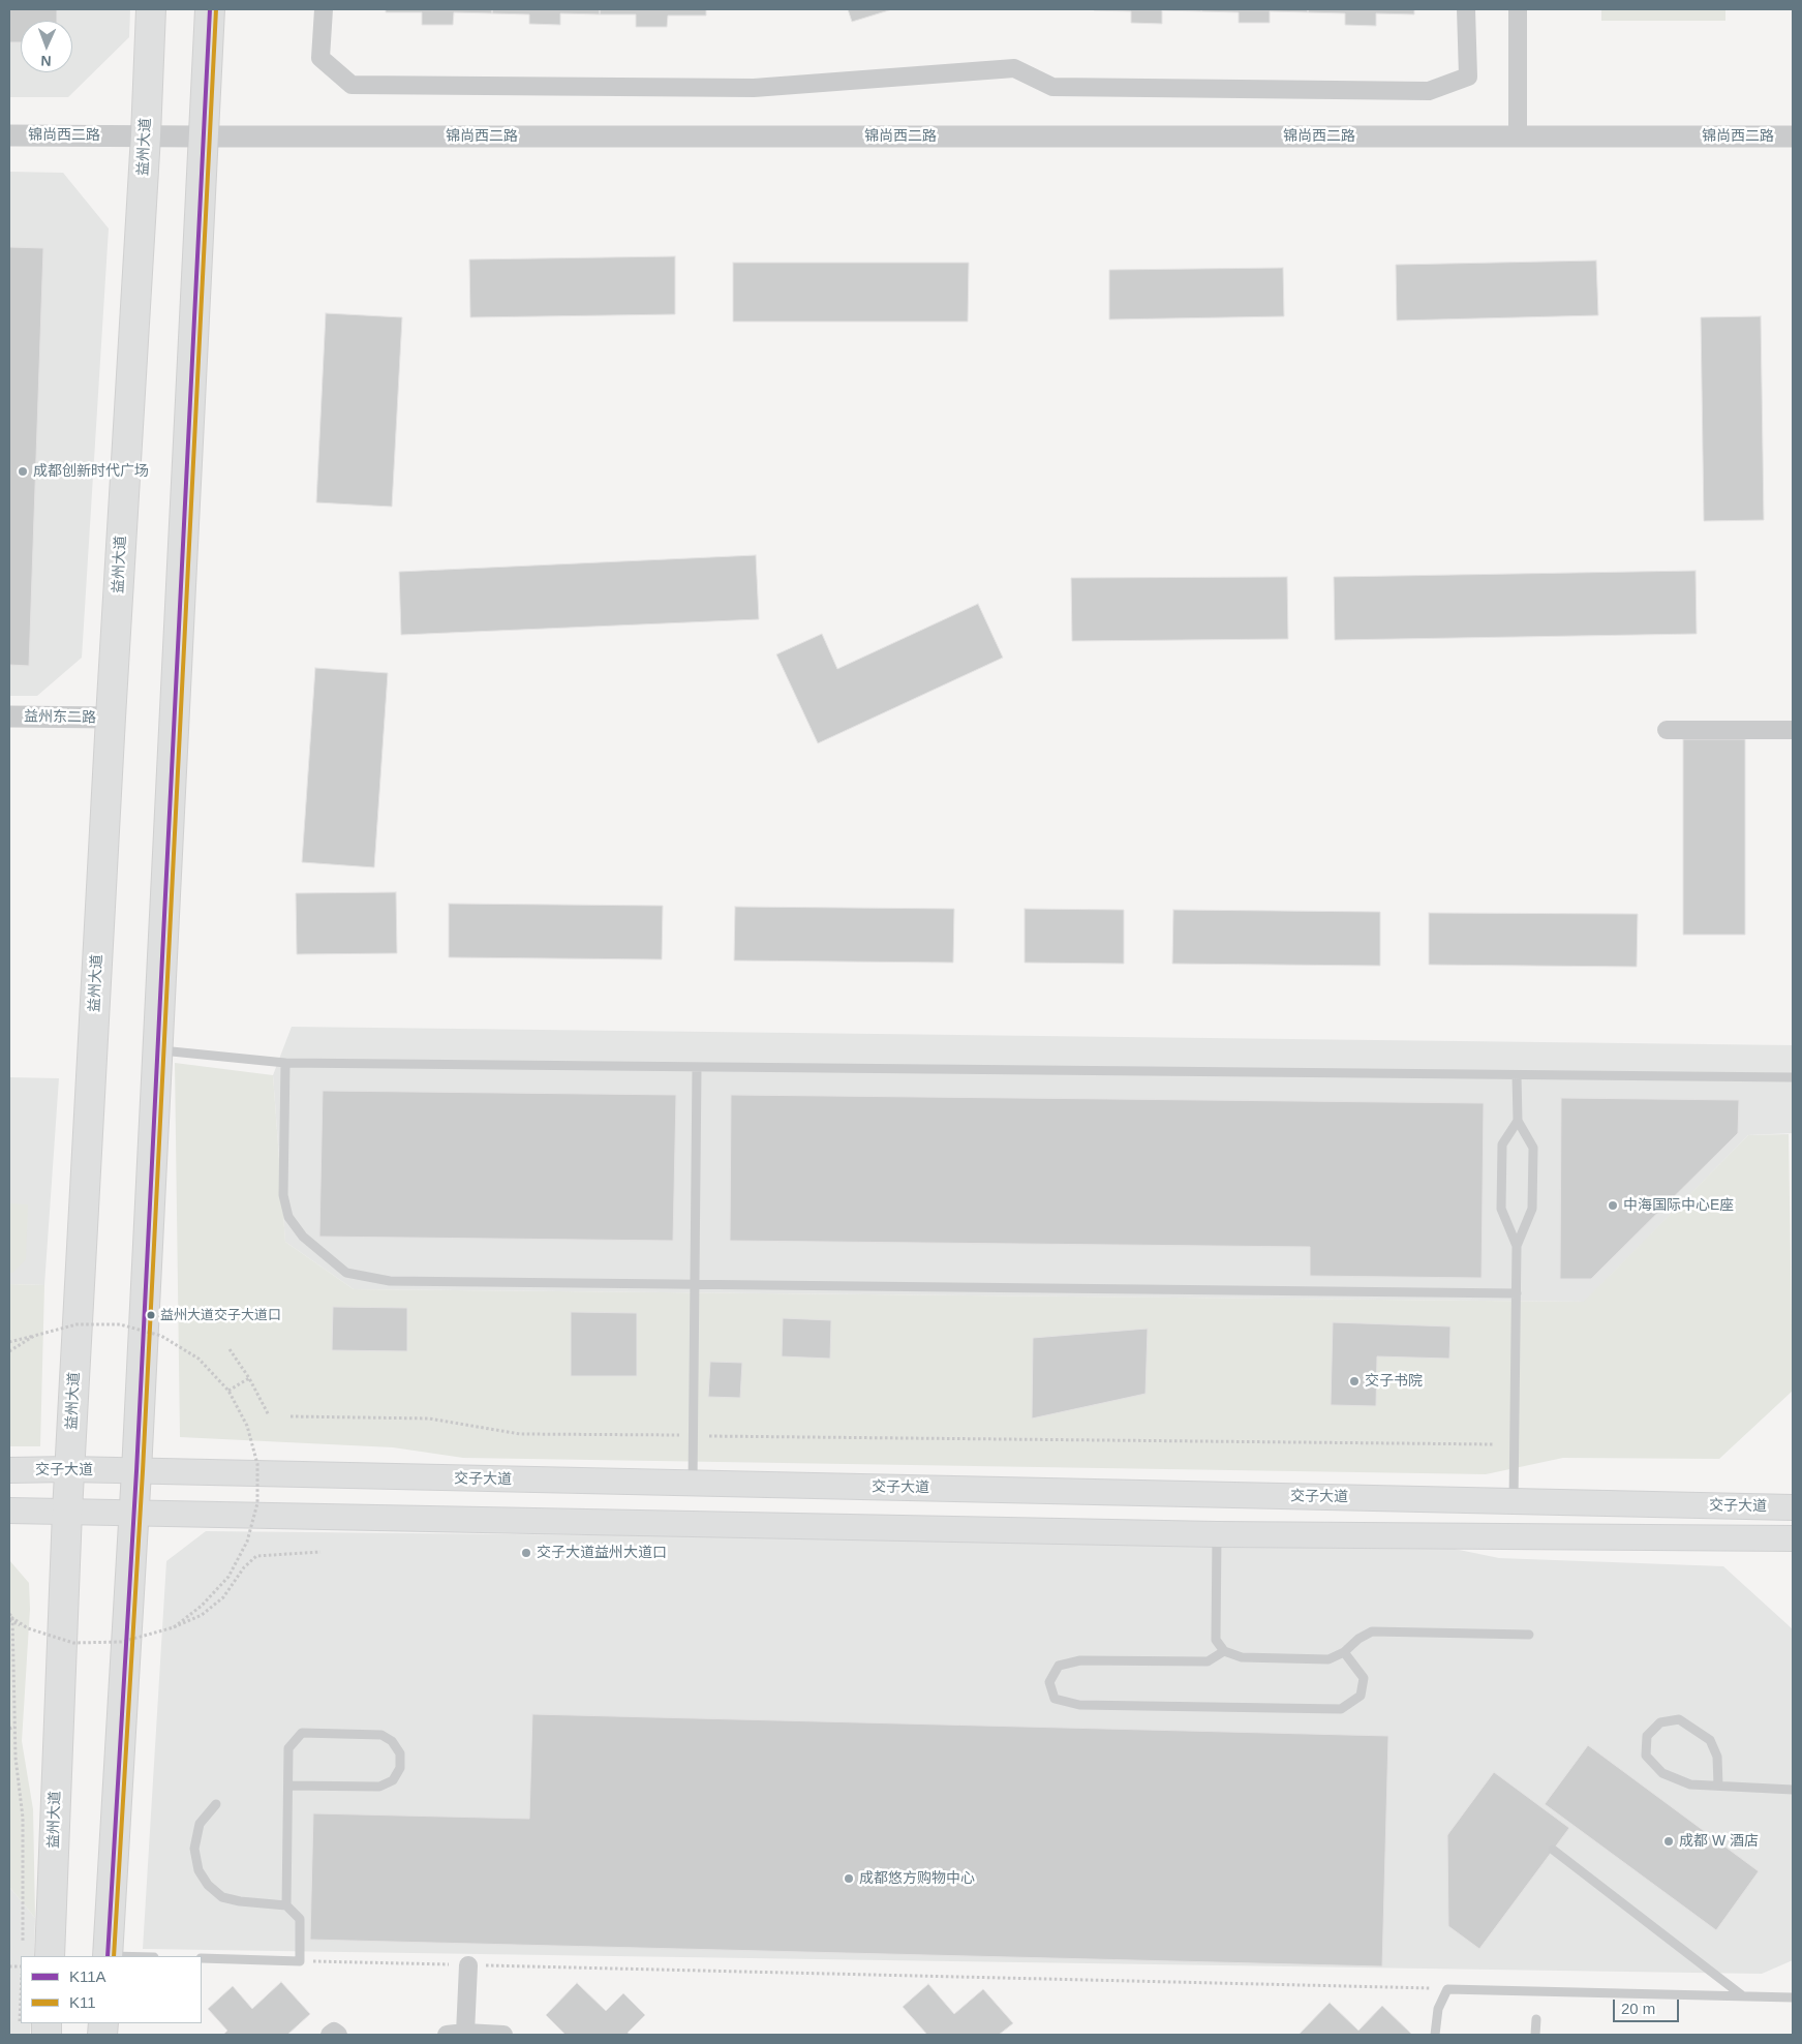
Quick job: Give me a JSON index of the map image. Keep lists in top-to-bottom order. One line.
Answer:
{"streets":{"main road":["益州大道","交子大道"],"street":["锦尚西二路","益州东二路"]},"crossings":[["锦尚西二路","益州大道"],["益州大道","益州东二路"],["益州大道","交子大道"]],"places":["成都创新时代广场","中海国际中心E座","益州大道交子大道口","交子书院","交子大道益州大道口","成都 W 酒店","成都悠方购物中心"],"lines":["transit line K11A","transit line K11"],"legend":["K11A","K11"],"scale_bar":"20 m","north":"bottom"}
